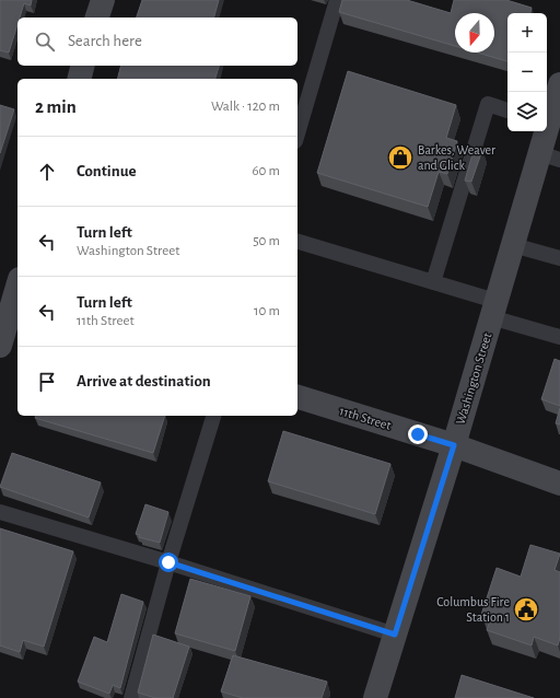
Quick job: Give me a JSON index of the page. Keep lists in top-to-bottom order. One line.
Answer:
{"streets":{"street":["Washington Street","11th Street"]},"crossings":[["Washington Street","11th Street"]],"places":{"shop":["Barkes, Weaver and Glick"],"public building":["Columbus Fire Station 1"]},"north":"bottom","page":{"map_buttons":["+","−"],"search":"Search here","heading":["2 min","Walk · 120 m"],"list":[["Continue","60 m"],["Turn left","Washington Street","50 m"],["Turn left","11th Street","10 m"],"Arrive at destination"]}}
